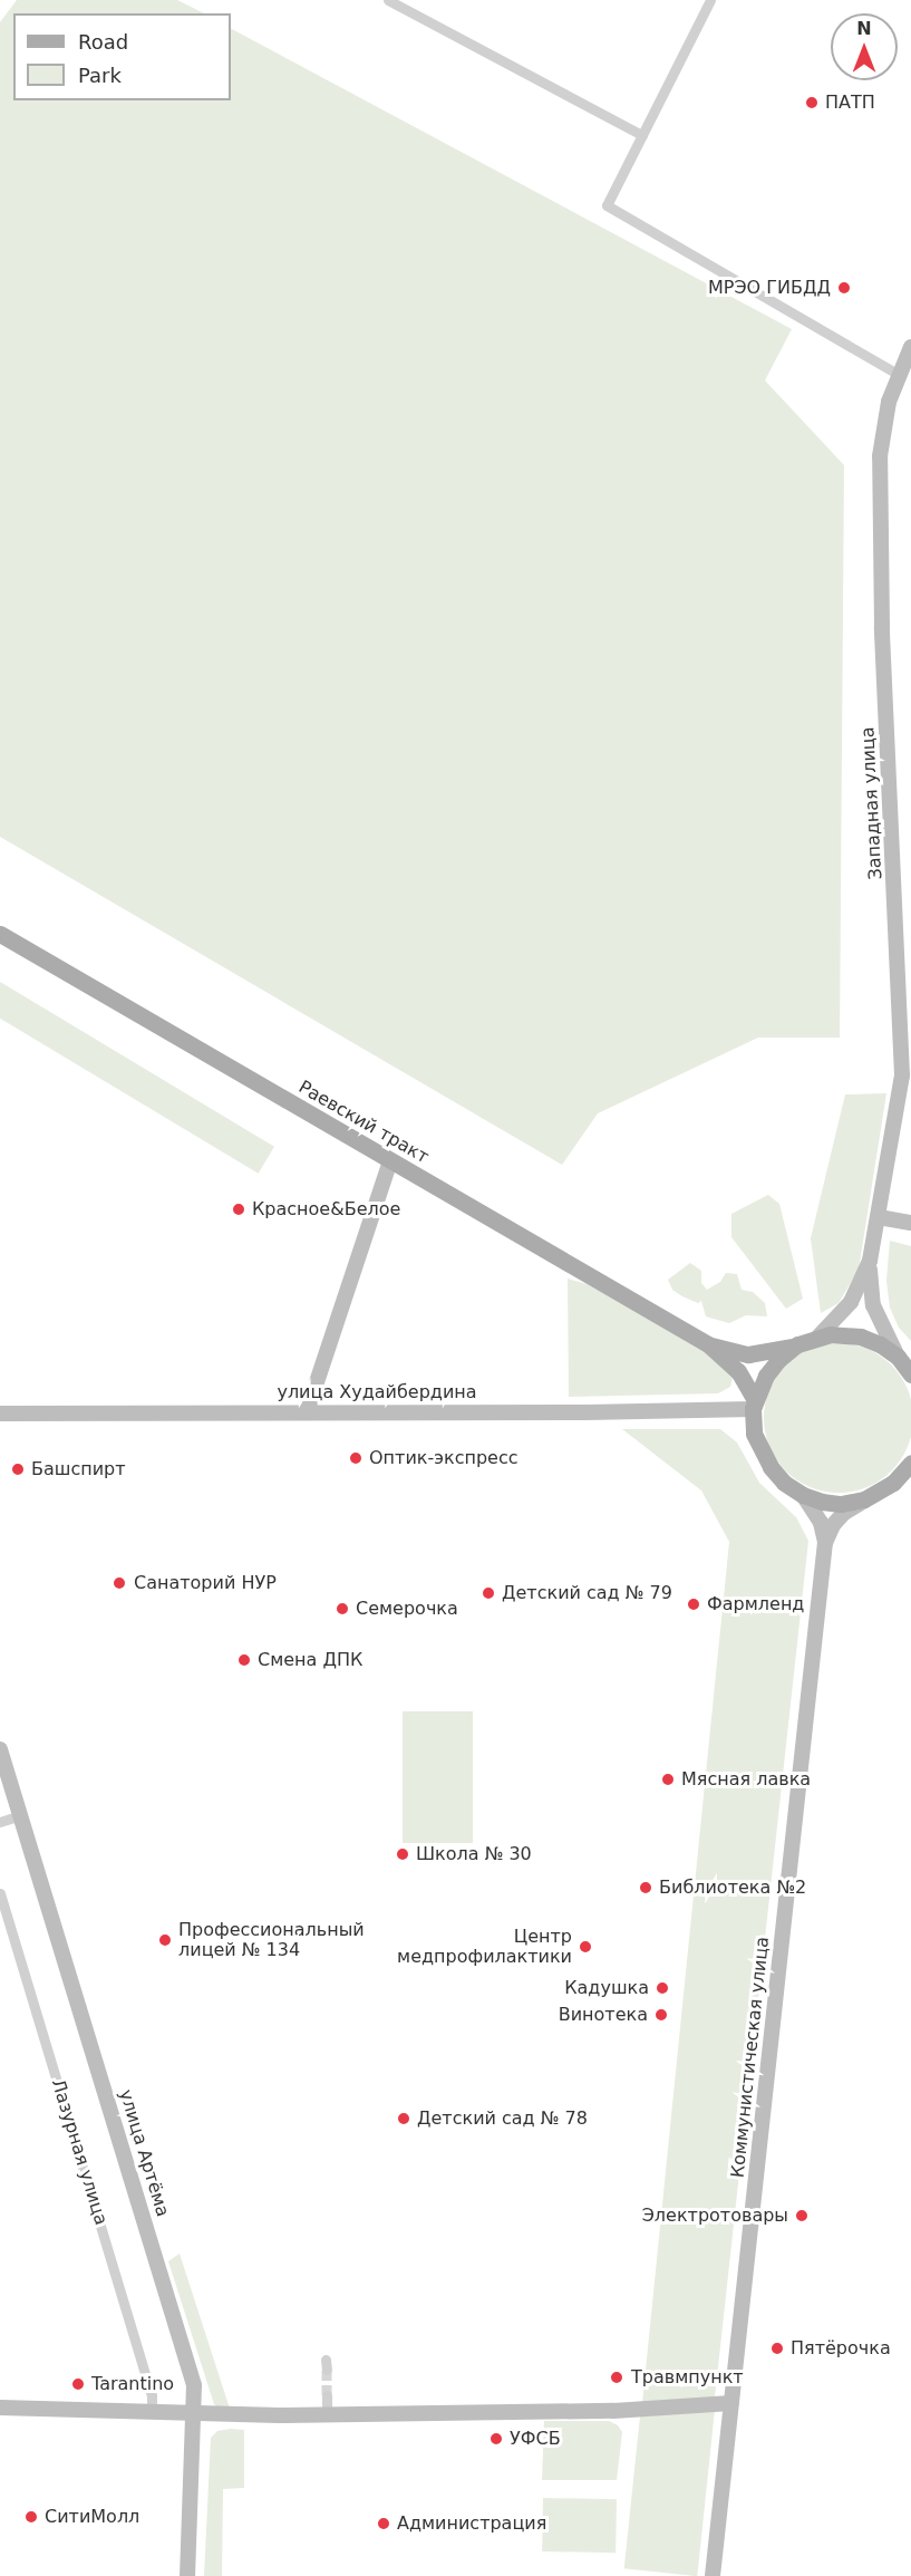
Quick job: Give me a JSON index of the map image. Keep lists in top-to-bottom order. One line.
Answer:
{"streets":{"main road":["Западная улица","Раевский тракт","улица Худайбердина","Коммунистическая улица","улица Артёма"],"street":["Лазурная улица"]},"crossings":[["Западная улица","Раевский тракт"],["Раевский тракт","улица Худайбердина"]],"places":["ПАТП","МРЭО ГИБДД","Красное&Белое","Оптик-экспресс","Башспирт","Санаторий НУР","Детский сад № 79","Фармленд","Семерочка","Смена ДПК","Мясная лавка","Школа № 30","Библиотека №2","Профессиональный лицей № 134","Центр медпрофилактики","Кадушка","Винотека","Детский сад № 78","Электротовары","Пятёрочка","Травмпункт","Tarantino","УФСБ","СитиМолл","Администрация"],"legend":["Road","Park"],"north":"top"}
